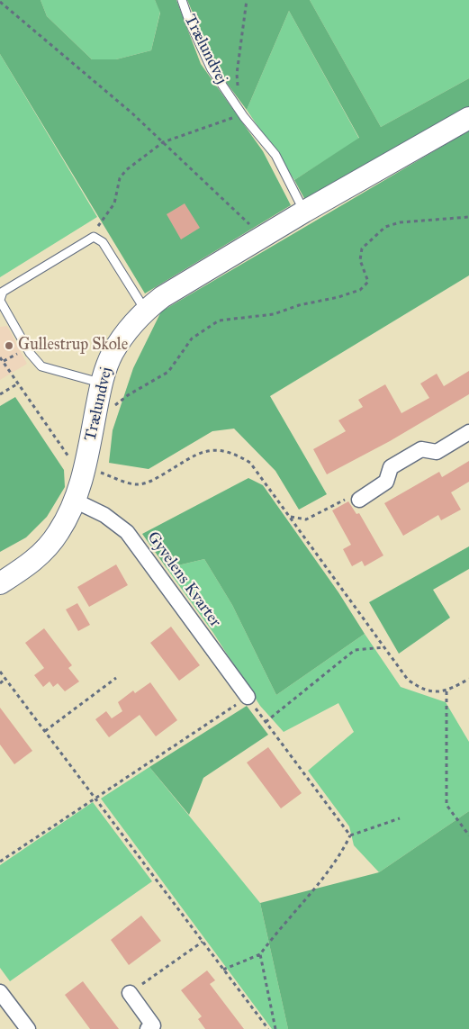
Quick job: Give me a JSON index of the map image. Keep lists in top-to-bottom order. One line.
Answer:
{"streets":{"street":["Trælundvej","Gyvelens Kvarter"]},"crossings":[["Trælundvej","Gyvelens Kvarter"]],"places":["Gullestrup Skole"]}
